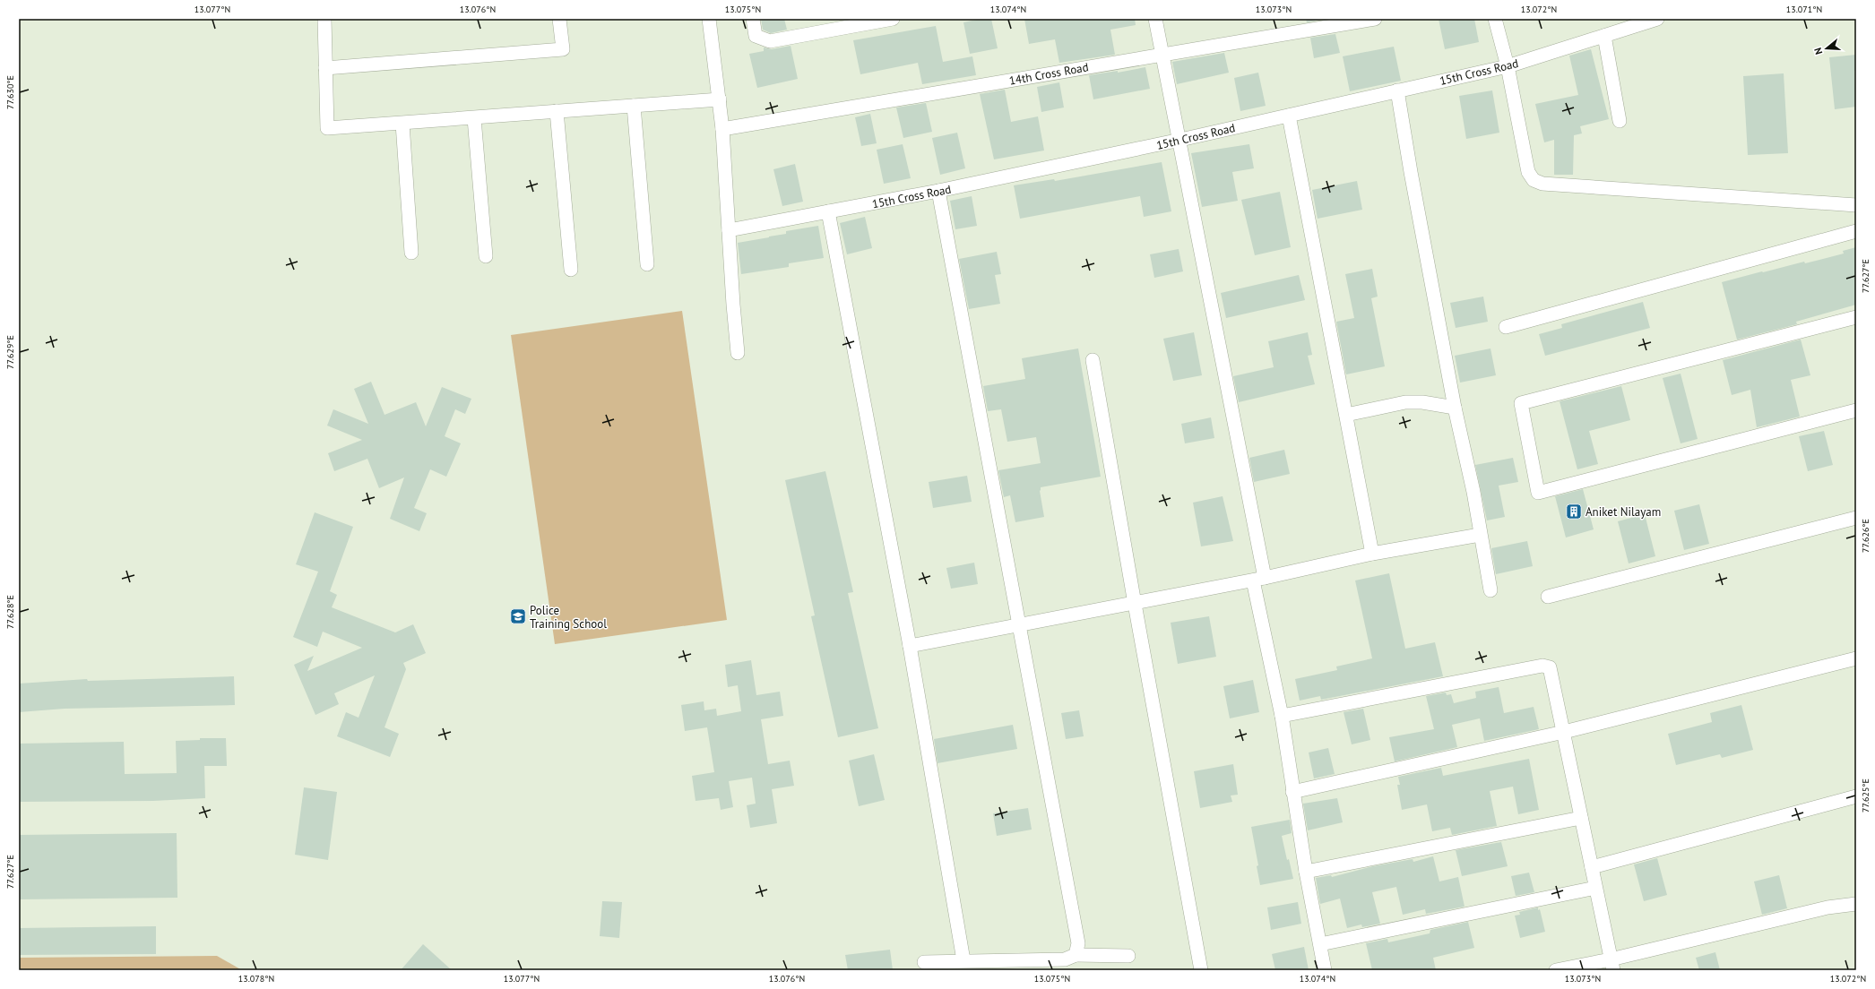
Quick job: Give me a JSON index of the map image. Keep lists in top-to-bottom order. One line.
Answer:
{"streets":{"street":["15th Cross Road","14th Cross Road"]},"places":{"building":["Aniket Nilayam"],"school or university":["Police Training School"]},"north":"left","coordinates":["13.077°N","13.076°N","13.075°N","13.074°N","13.073°N","13.072°N","13.071°N","77.630°E","77.627°E","77.629°E","77.626°E","77.628°E","77.625°E","13.078°N"]}
